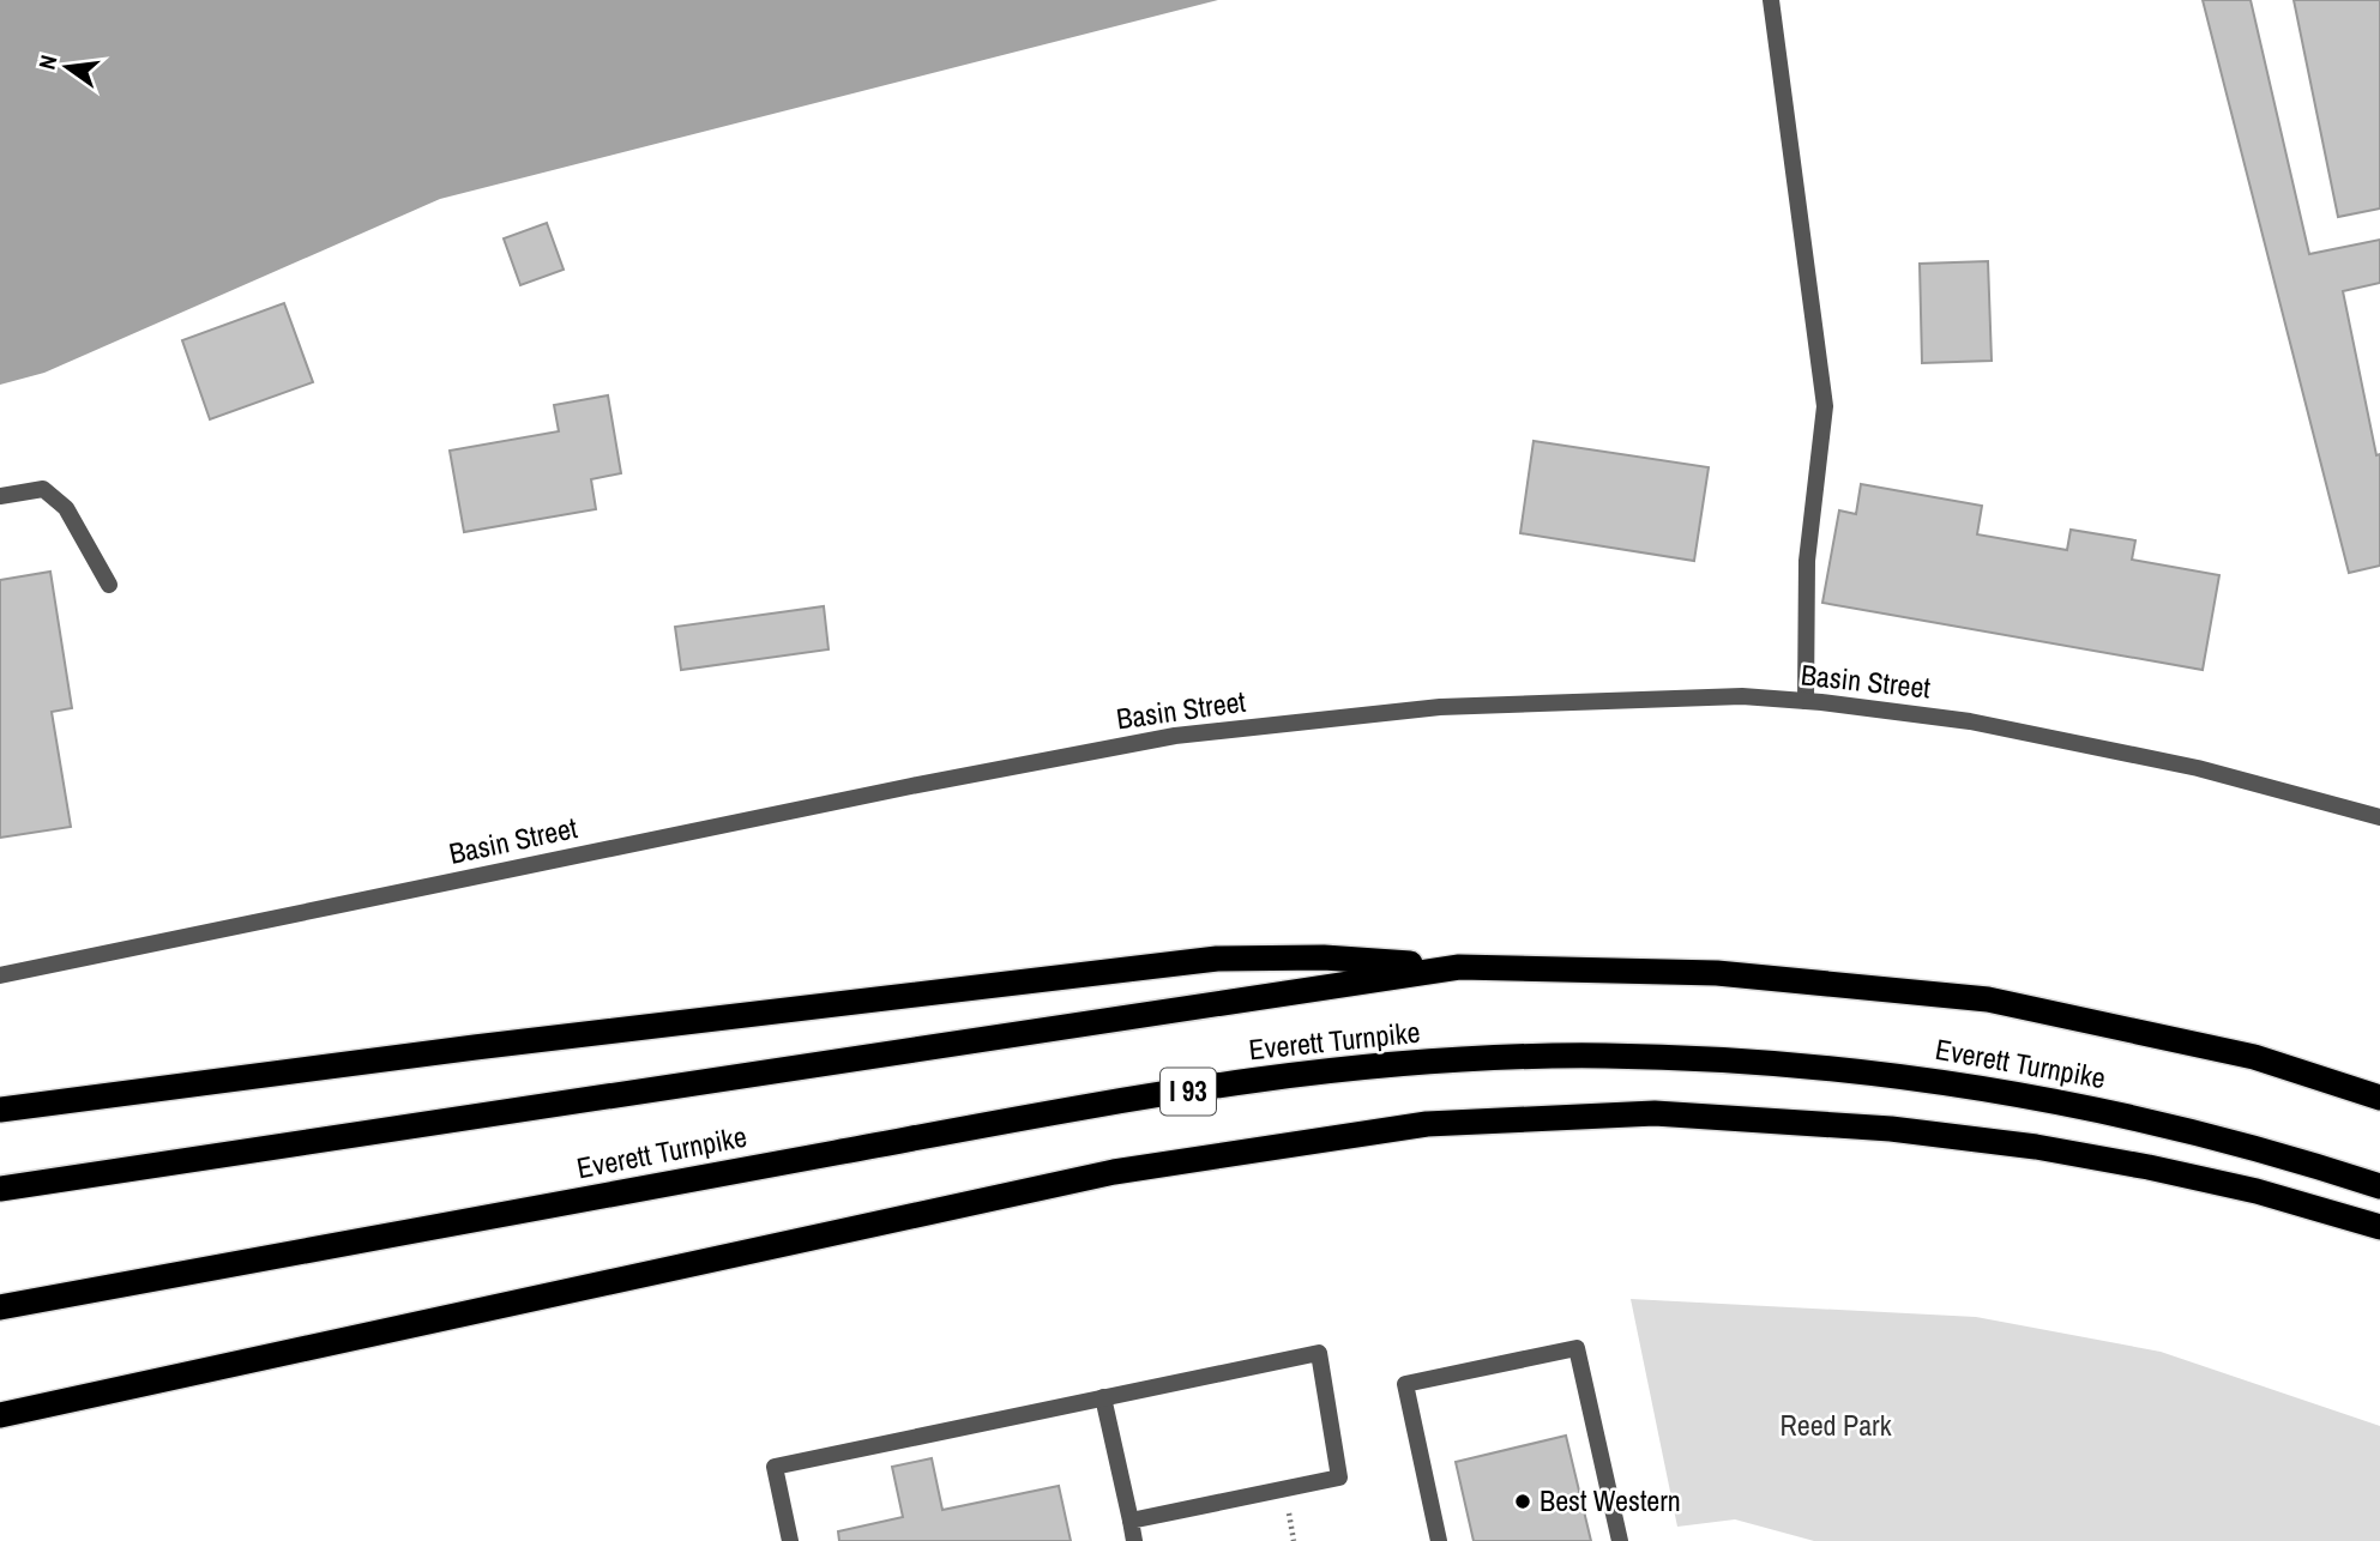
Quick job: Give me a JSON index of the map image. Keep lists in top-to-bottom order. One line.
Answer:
{"streets":{"highway":["Everett Turnpike","I 93"],"street":["Basin Street"]},"parks":["Reed Park"],"places":["Best Western"],"north":"left"}
